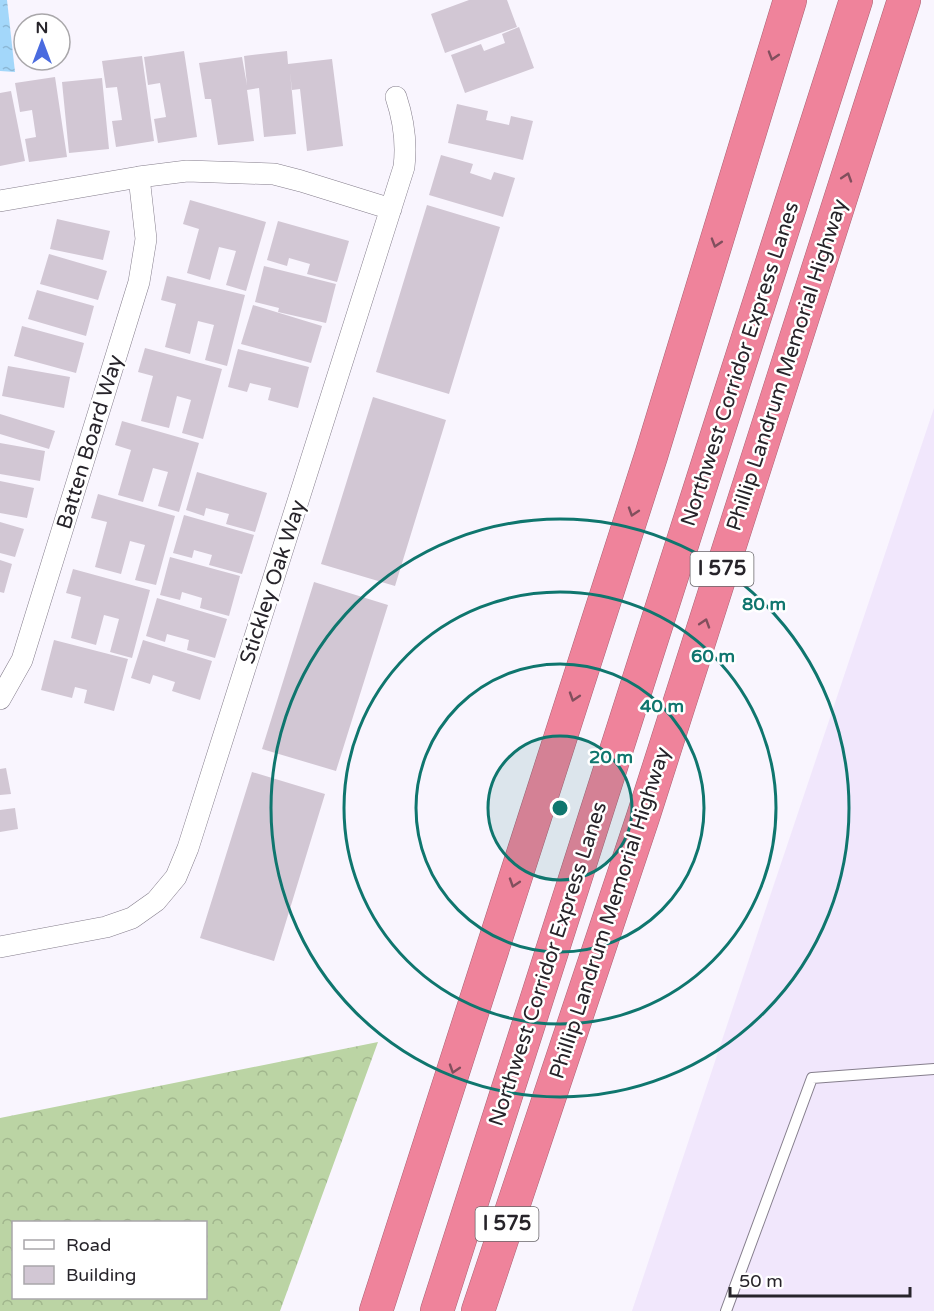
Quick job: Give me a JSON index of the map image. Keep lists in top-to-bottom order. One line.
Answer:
{"streets":{"highway":["Northwest Corridor Express Lanes","Phillip Landrum Memorial Highway","I 575"],"street":["Batten Board Way","Stickley Oak Way"]},"legend":["Road","Building"],"scale_bar":"50 m","north":"top","rings":["80 m","60 m","40 m","20 m"]}
